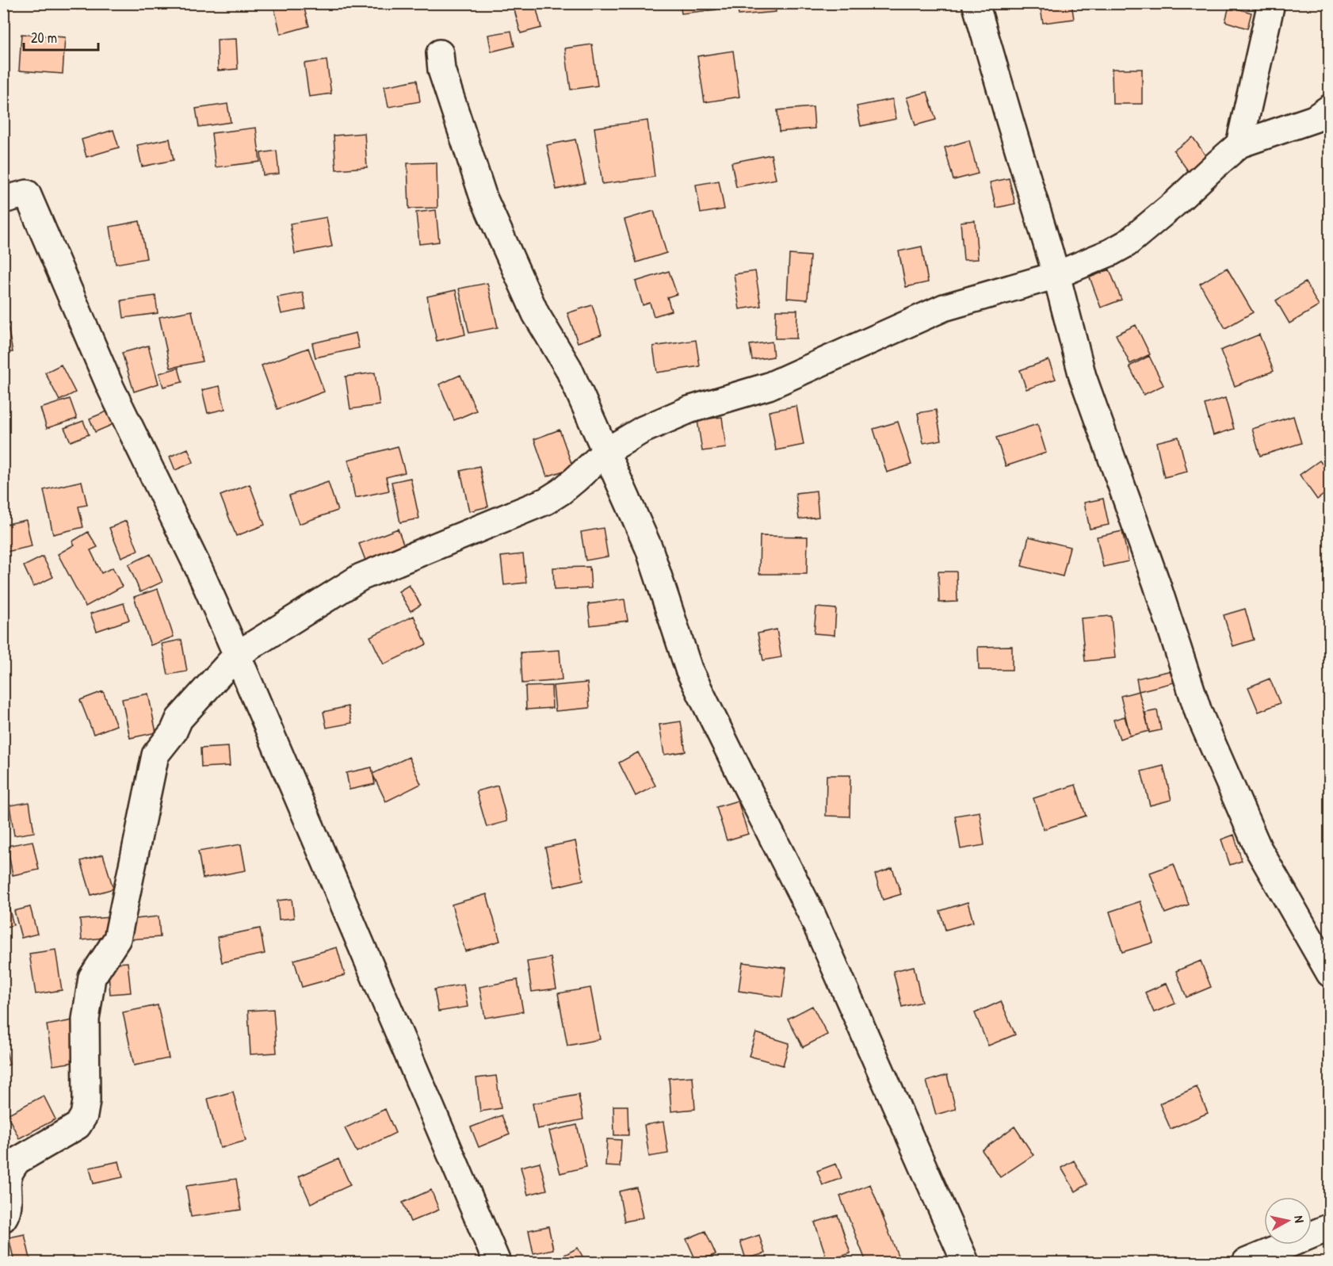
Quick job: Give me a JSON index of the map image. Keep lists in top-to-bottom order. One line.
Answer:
{"scale_bar":"20 m","north":"right"}
